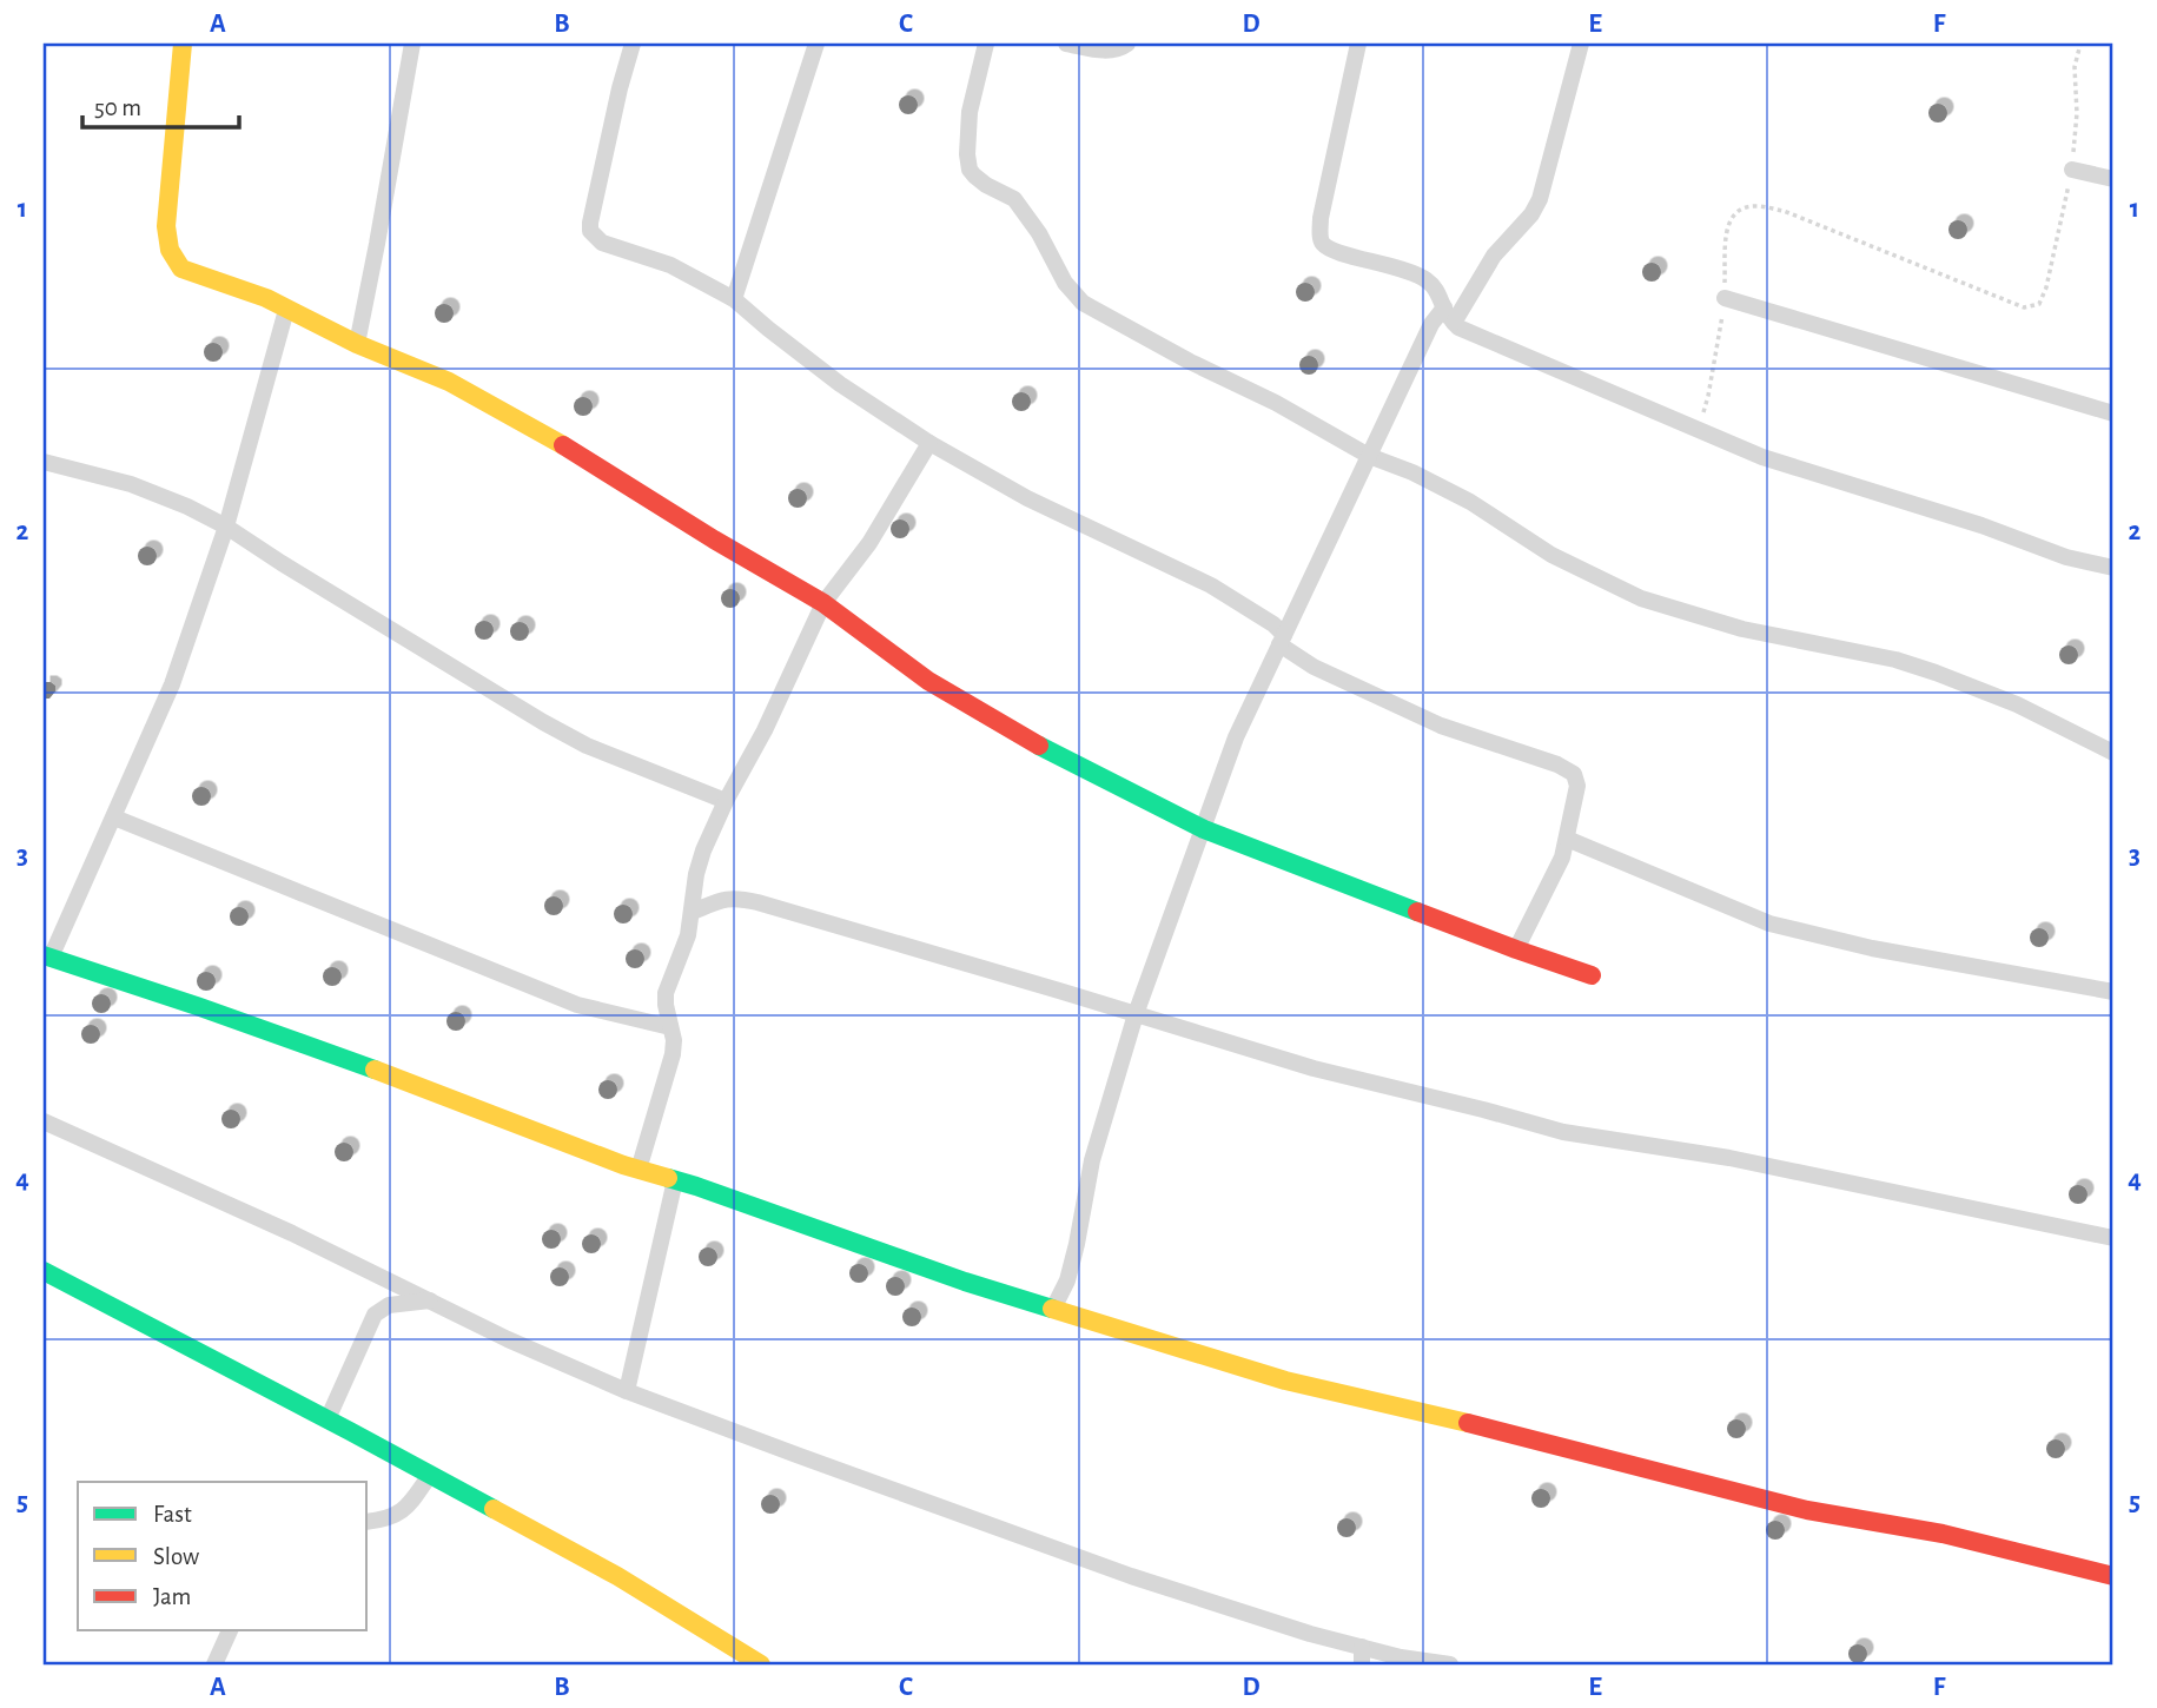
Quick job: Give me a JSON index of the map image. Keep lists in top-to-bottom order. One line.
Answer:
{"legend":["Fast","Slow","Jam"],"scale_bar":"50 m","grid":{"columns":["A","B","C","D","E","F"],"rows":["1","2","3","4","5"]}}
